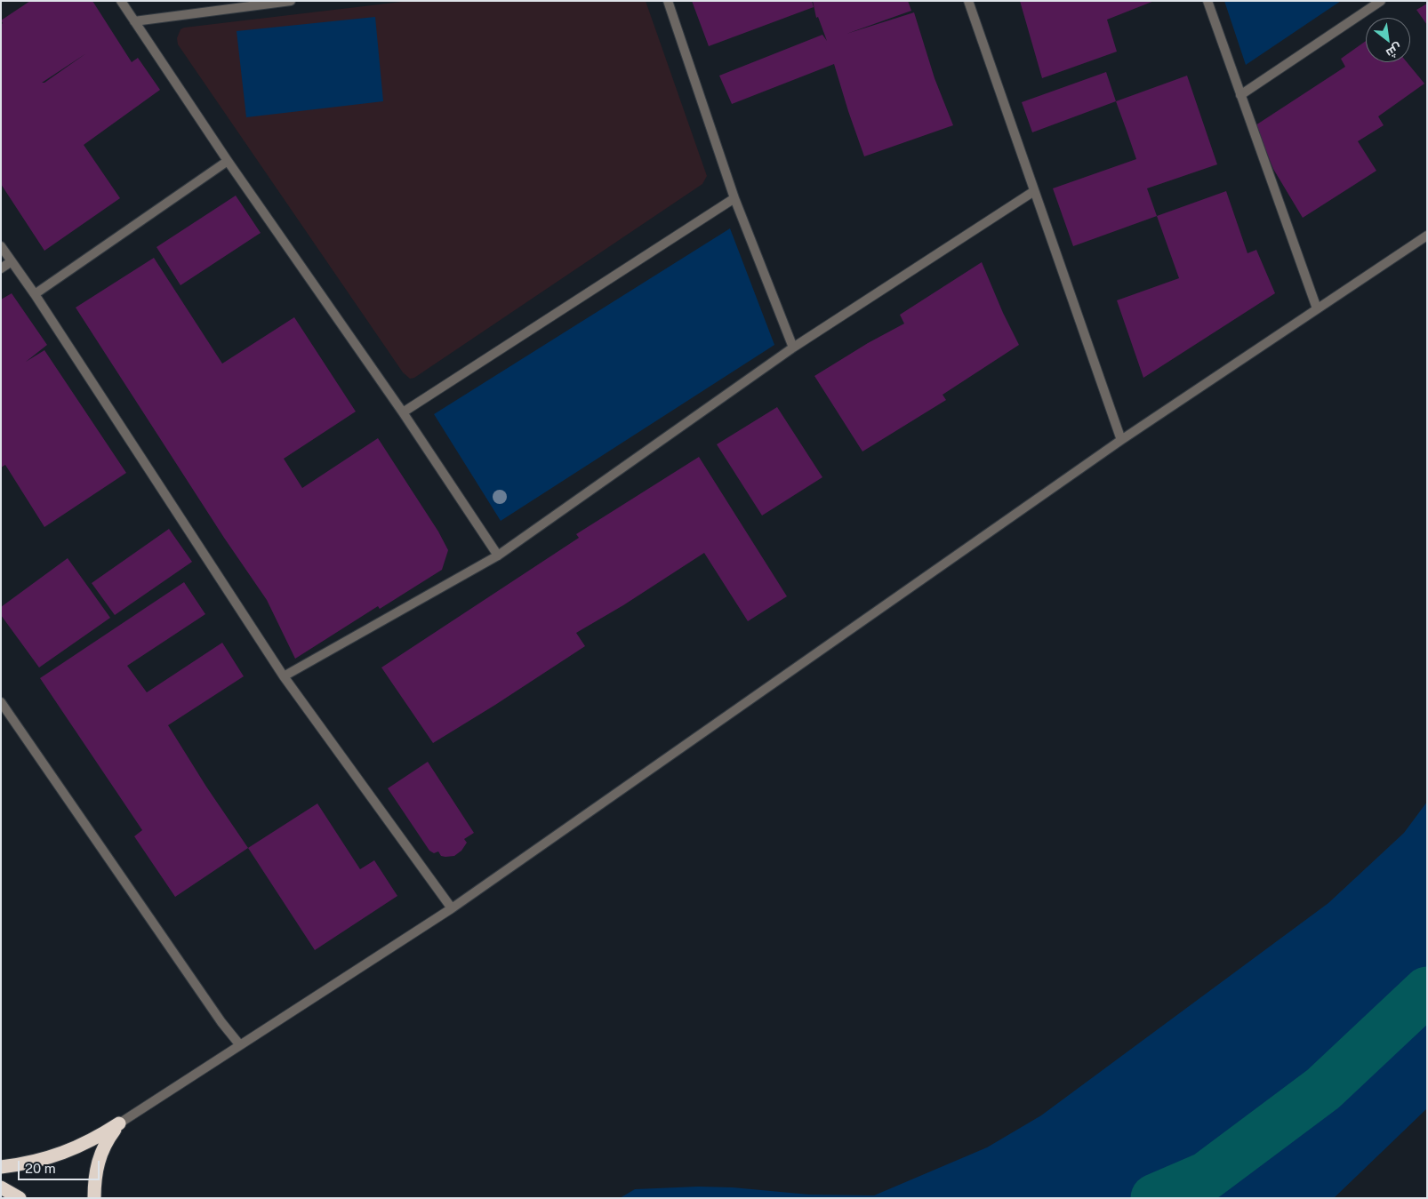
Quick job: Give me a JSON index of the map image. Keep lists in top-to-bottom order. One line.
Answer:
{"scale_bar":"20 m","north":"bottom right"}
